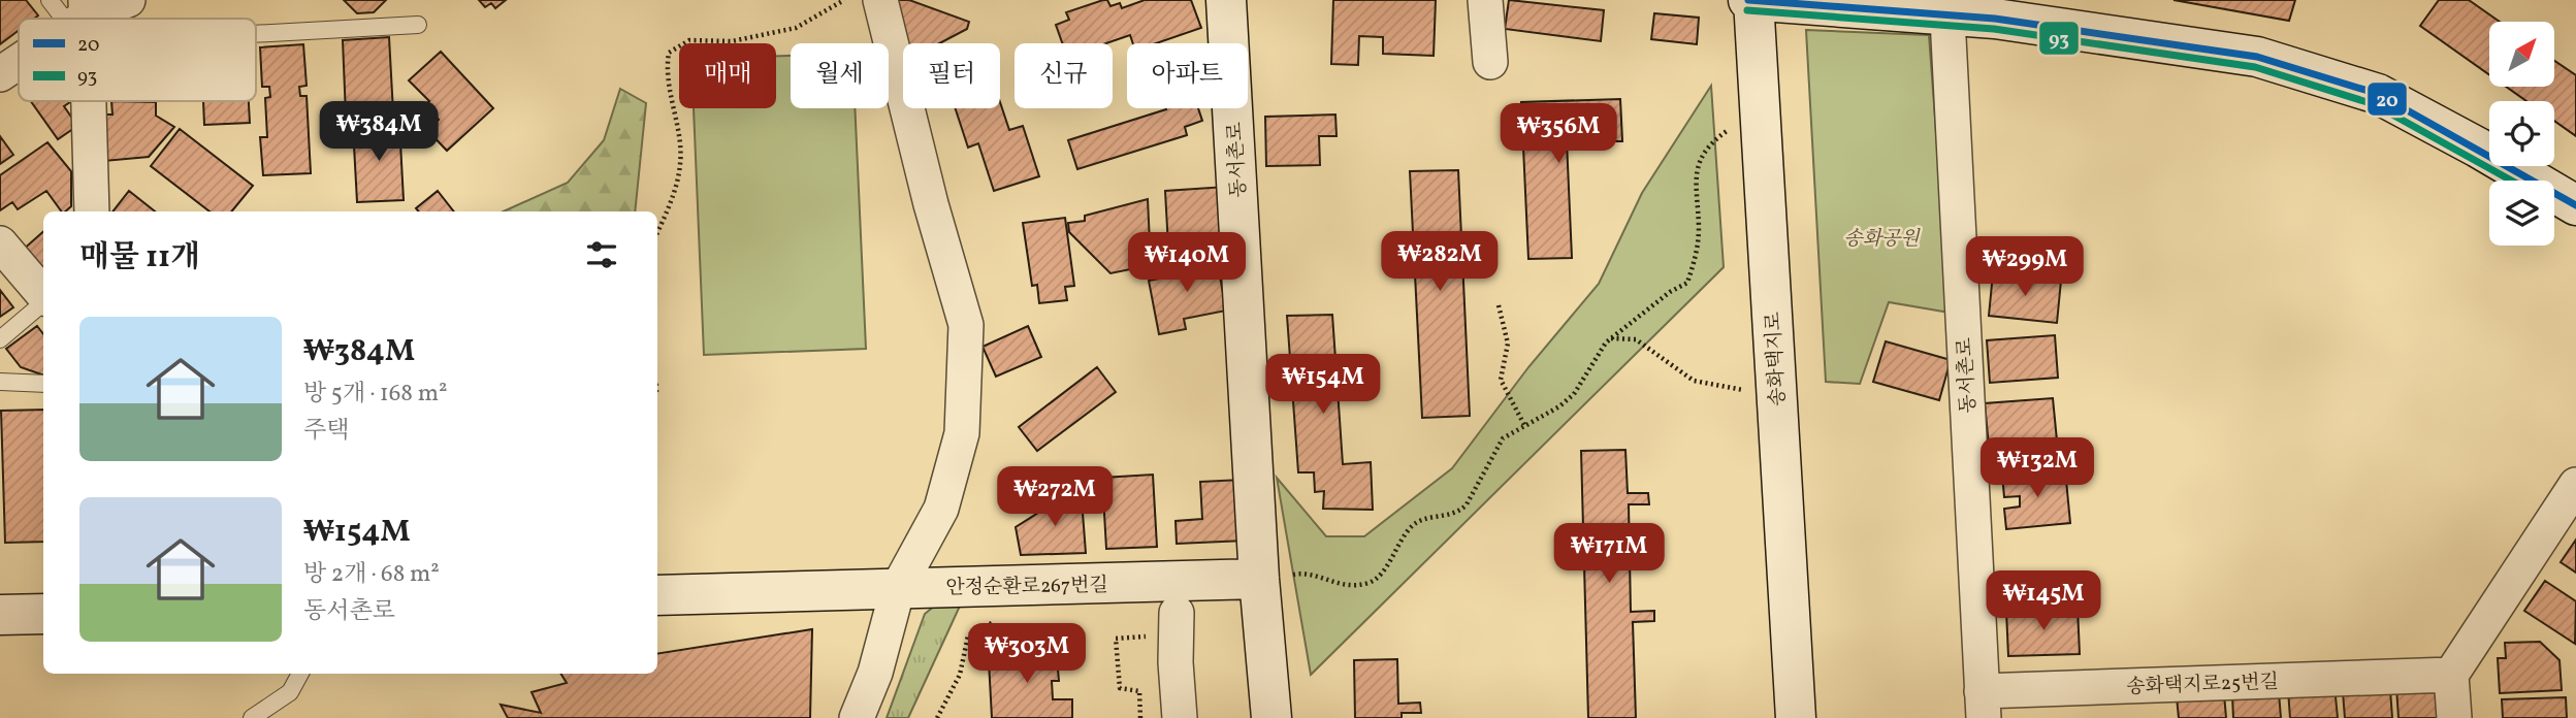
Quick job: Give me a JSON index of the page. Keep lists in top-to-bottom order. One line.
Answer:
{"streets":{"street":["동서촌로","송화택지로","안정순환로267번길","송화택지로25번길"]},"crossings":[["동서촌로","안정순환로267번길"],["동서촌로","송화택지로25번길"]],"parks":["송화공원"],"lines":["transit line 20","transit line 93"],"legend":["20","93"],"north":"top right","page":{"chip":["매매","월세","필터","신규","아파트"],"price":["₩384M","₩356M","₩282M","₩140M","₩299M","₩154M","₩132M","₩272M","₩171M","₩145M","₩303M"],"heading":"매물 11개","list":[{"name":"₩384M","note":"방 5개 · 168 m² · 주택"},{"name":"₩154M","note":"방 2개 · 68 m² · 동서촌로"}]}}
